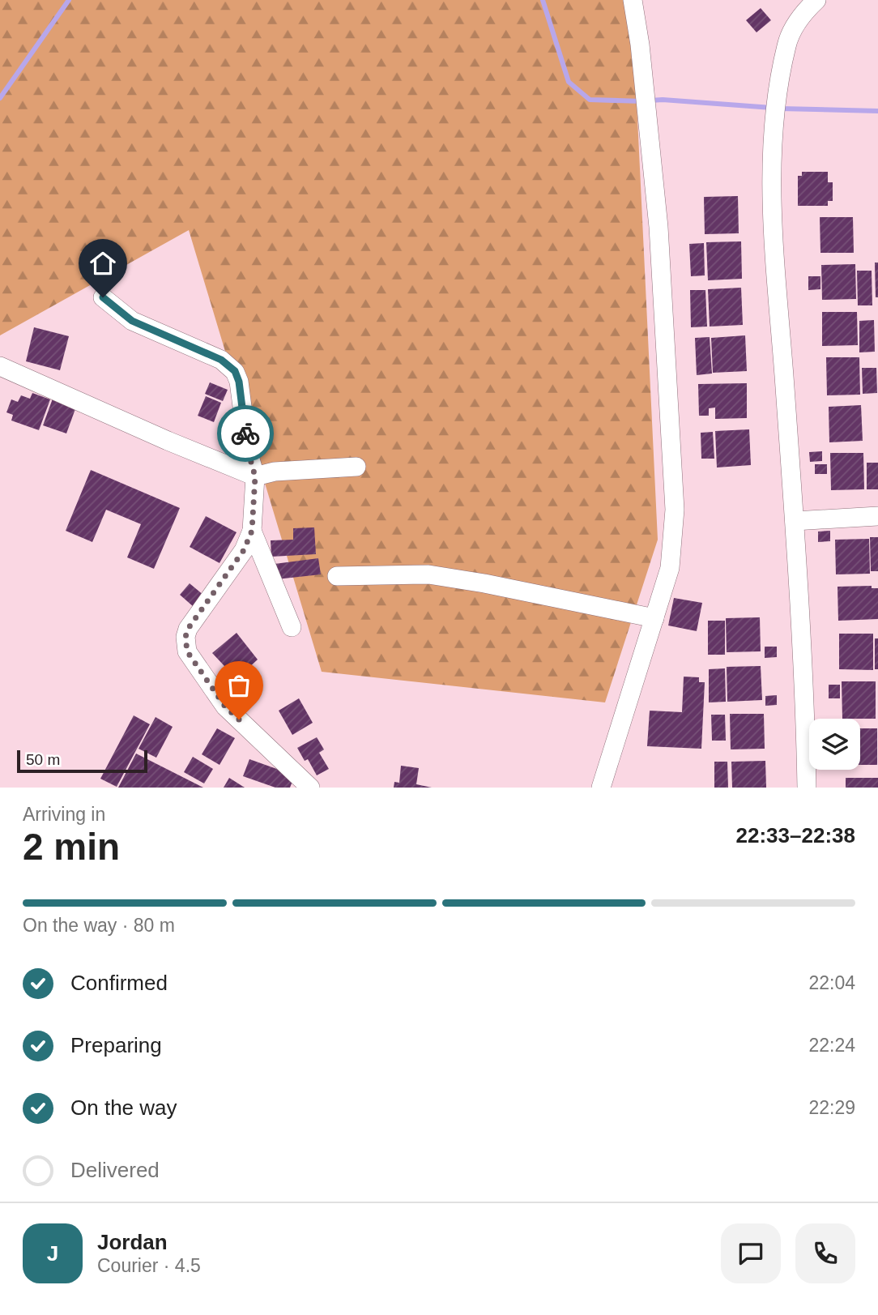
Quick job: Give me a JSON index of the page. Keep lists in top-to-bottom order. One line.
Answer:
{"scale_bar":"50 m","page":{"scale":"50 m","heading":["2 min","Arriving in","22:33–22:38"],"panel":["Jordan","Courier · 4.5"],"bar":"On the way · 80 m","list":[["Confirmed","22:04"],["Preparing","22:24"],["On the way","22:29"],"Delivered"],"round":"J"}}
